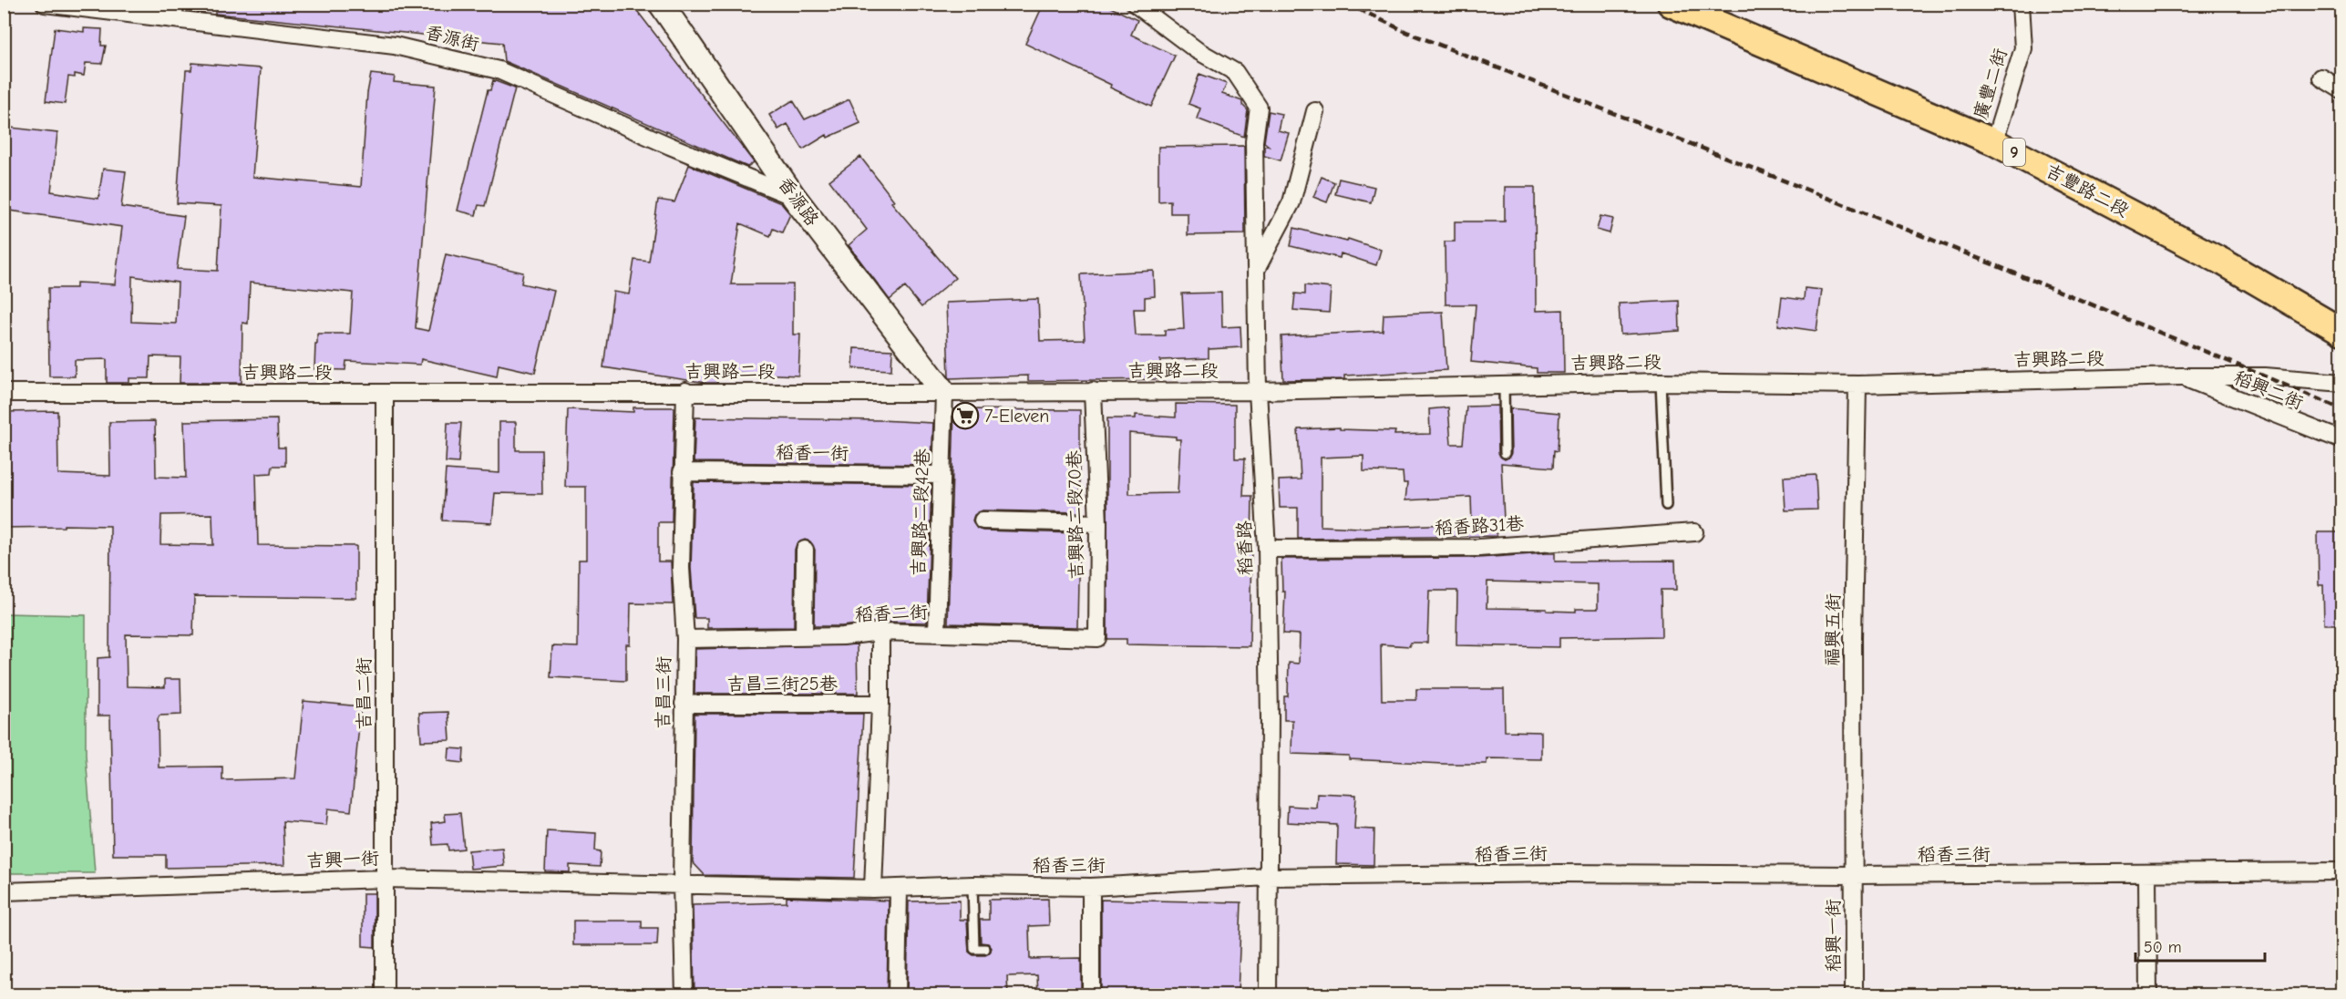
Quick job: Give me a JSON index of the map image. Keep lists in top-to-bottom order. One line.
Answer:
{"streets":{"main road":["9","吉豐路二段"],"street":["香源街","廣豐二街","香源路","吉興路二段","稻興二街","稻香一街","吉興路二段42巷","吉興路二段70巷","稻香路31巷","稻香路","稻香二街","福興五街","吉昌三街25巷","吉昌三街","吉昌二街","稻香三街","吉興一街","稻興一街"]},"crossings":[["香源街","香源路"],["廣豐二街","吉豐路二段"],["香源路","吉興路二段"],["香源路","吉興路二段42巷"],["吉興路二段","稻興二街"],["吉興路二段","吉興路二段42巷"],["吉興路二段","吉興路二段70巷"],["吉興路二段","稻香路"],["吉興路二段","福興五街"],["吉興路二段","吉昌三街"],["吉興路二段","吉昌二街"],["稻香一街","吉興路二段42巷"],["稻香一街","吉昌三街"],["吉興路二段42巷","稻香二街"],["吉興路二段70巷","稻香二街"],["稻香路31巷","稻香路"],["稻香路","稻香三街"],["稻香二街","吉昌三街"],["福興五街","稻香三街"],["福興五街","稻興一街"],["吉昌三街25巷","吉昌三街"],["吉昌三街","稻香三街"],["吉昌三街","吉興一街"],["吉昌二街","吉興一街"],["稻香三街","吉興一街"],["稻香三街","稻興一街"]],"places":{"supermarket":["7-Eleven"]},"scale_bar":"50 m"}
